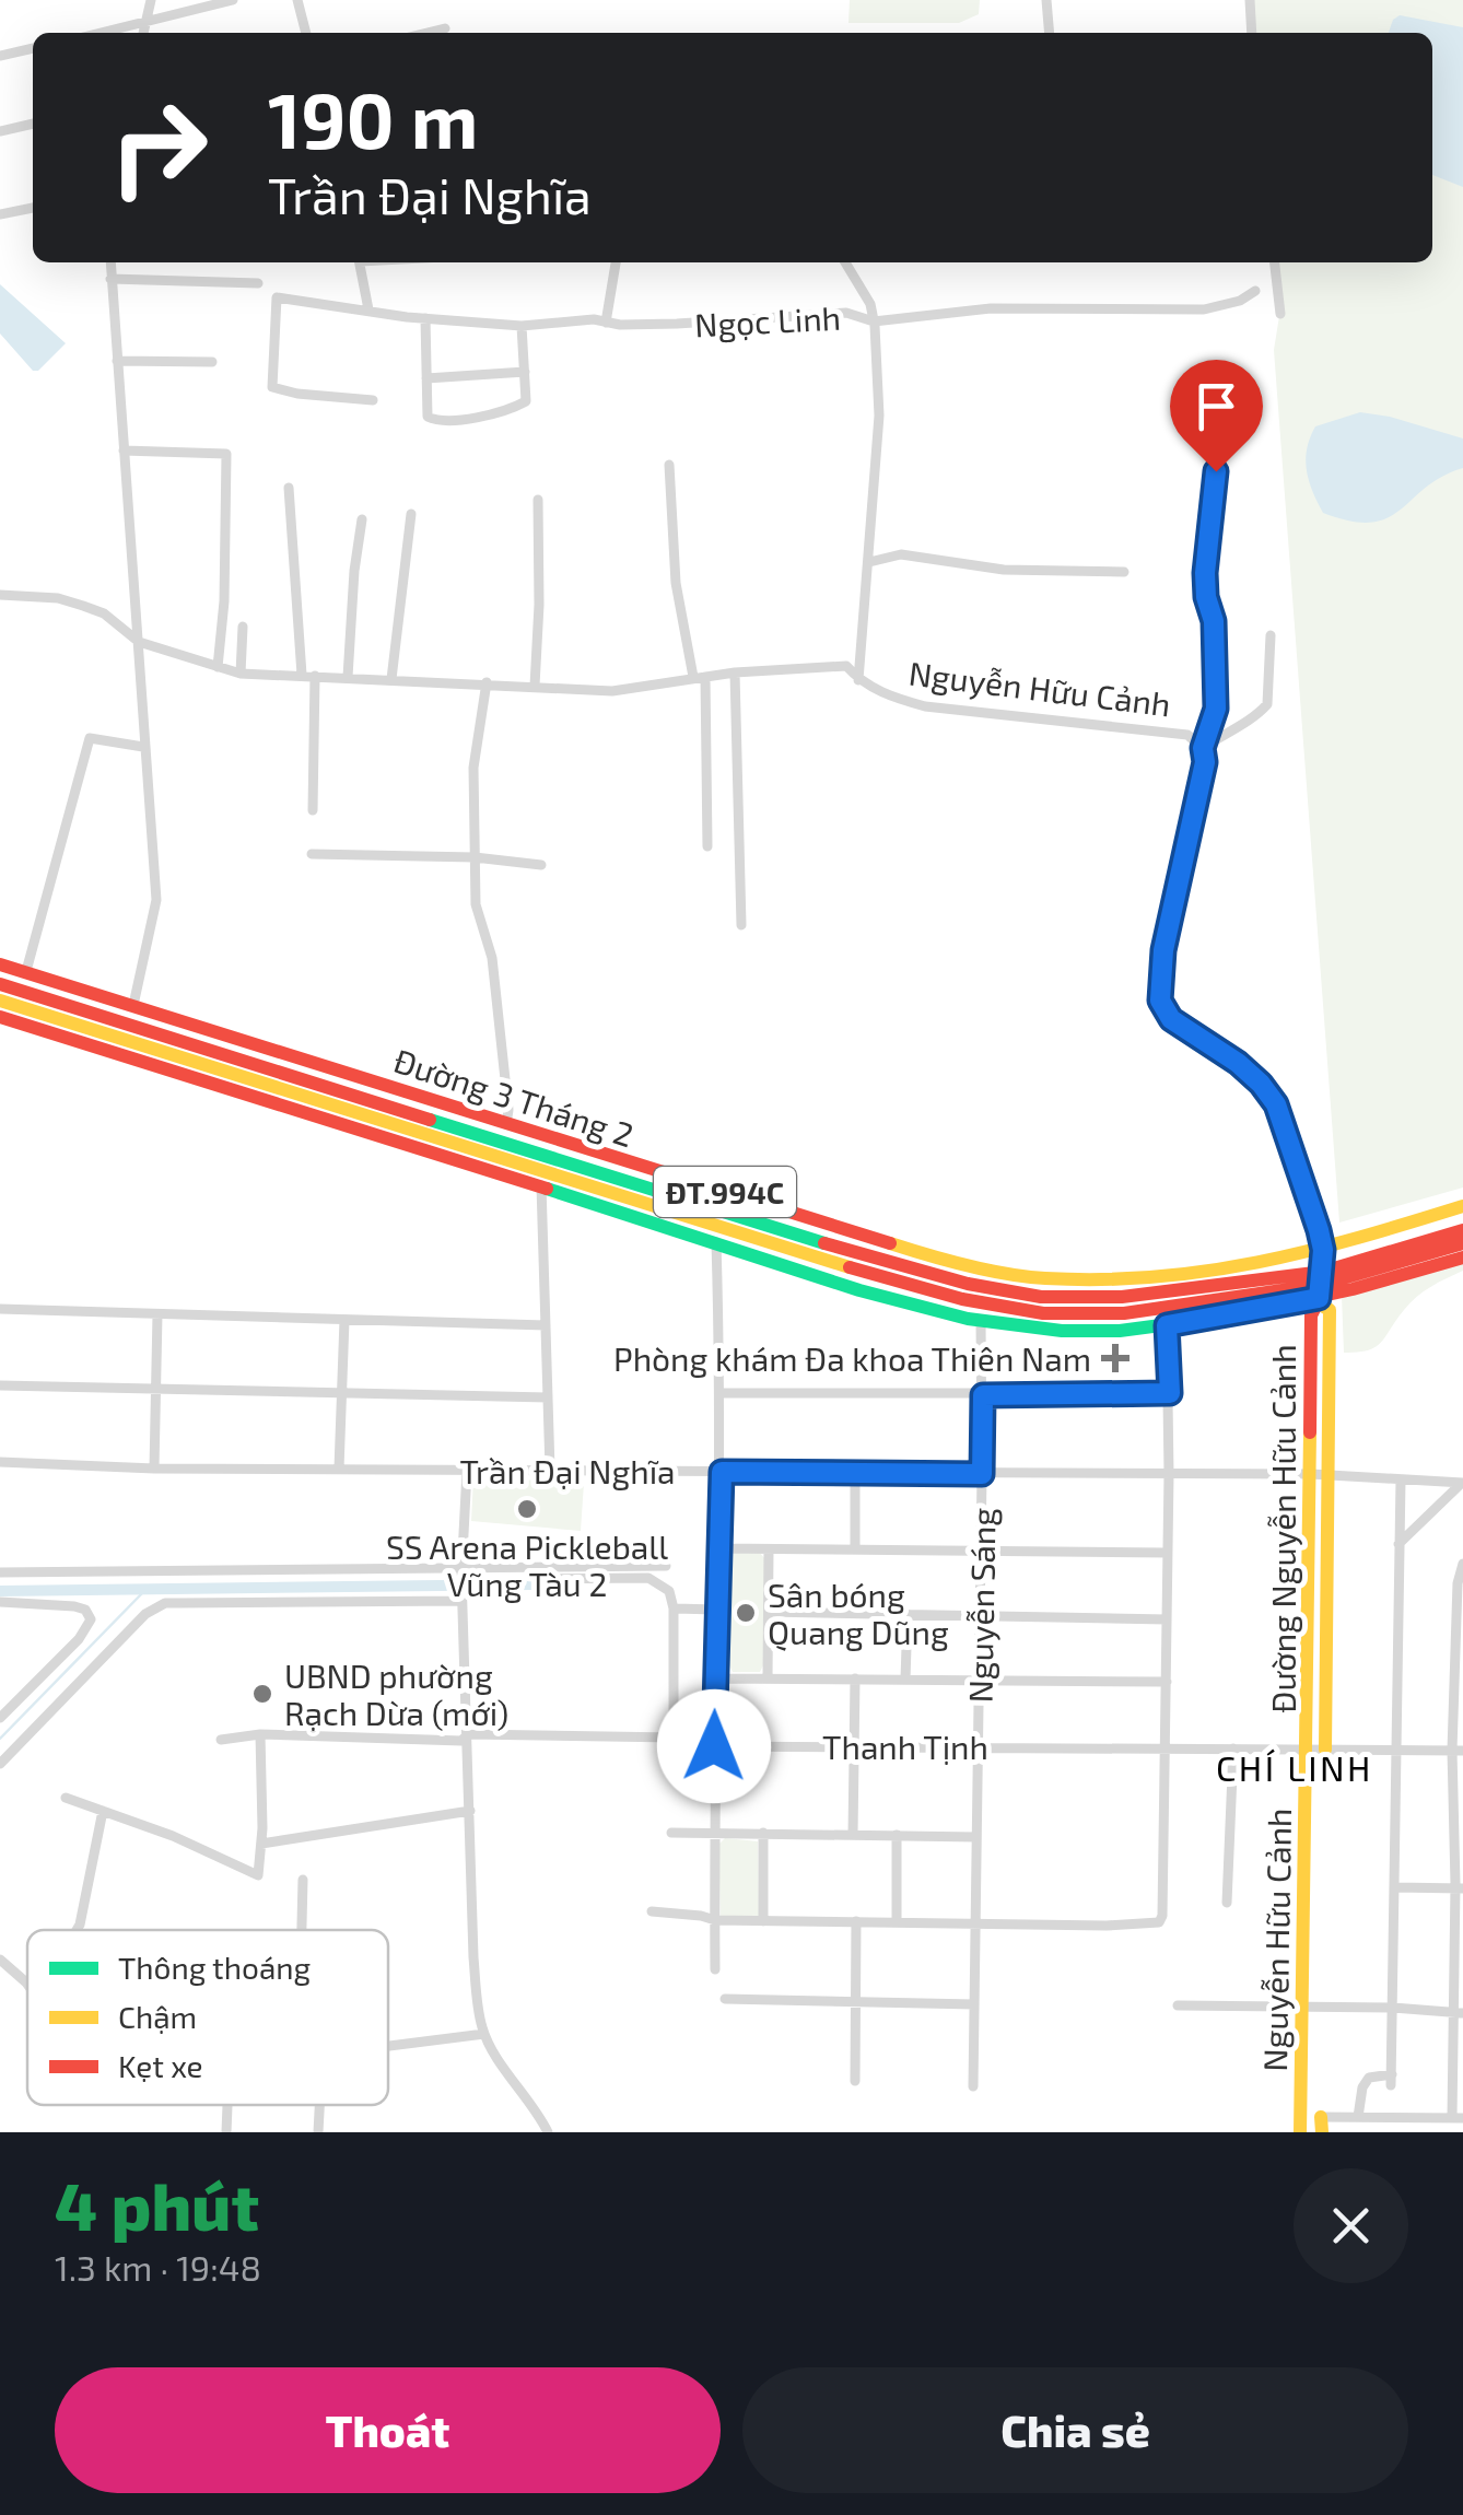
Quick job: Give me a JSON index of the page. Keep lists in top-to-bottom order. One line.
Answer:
{"streets":{"main road":["Nguyễn Hữu Cảnh","Đường 3 Tháng 2","ĐT.994C","Đường Nguyễn Hữu Cảnh"],"street":["Ngọc Linh","Trần Đại Nghĩa","Nguyễn Sáng","Thanh Tịnh"]},"crossings":[["Nguyễn Hữu Cảnh","Đường 3 Tháng 2"],["Nguyễn Hữu Cảnh","Đường Nguyễn Hữu Cảnh"],["Nguyễn Hữu Cảnh","Thanh Tịnh"],["Đường 3 Tháng 2","Đường Nguyễn Hữu Cảnh"],["Đường 3 Tháng 2","Nguyễn Sáng"],["Trần Đại Nghĩa","Đường Nguyễn Hữu Cảnh"],["Trần Đại Nghĩa","Nguyễn Sáng"],["Đường Nguyễn Hữu Cảnh","Thanh Tịnh"],["Nguyễn Sáng","Thanh Tịnh"]],"districts":["CHÍ LINH"],"places":{"health":["Phòng khám Đa khoa Thiên Nam"],"other":["SS Arena Pickleball Vũng Tàu 2","Sân bóng Quang Dũng","UBND phường Rạch Dừa (mới)"]},"legend":["Thông thoáng","Chậm","Kẹt xe"],"page":{"turn":["190 m","Trần Đại Nghĩa"],"heading":["4 phút","1.3 km · 19:48"],"buttons":["Thoát","Chia sẻ"]}}
